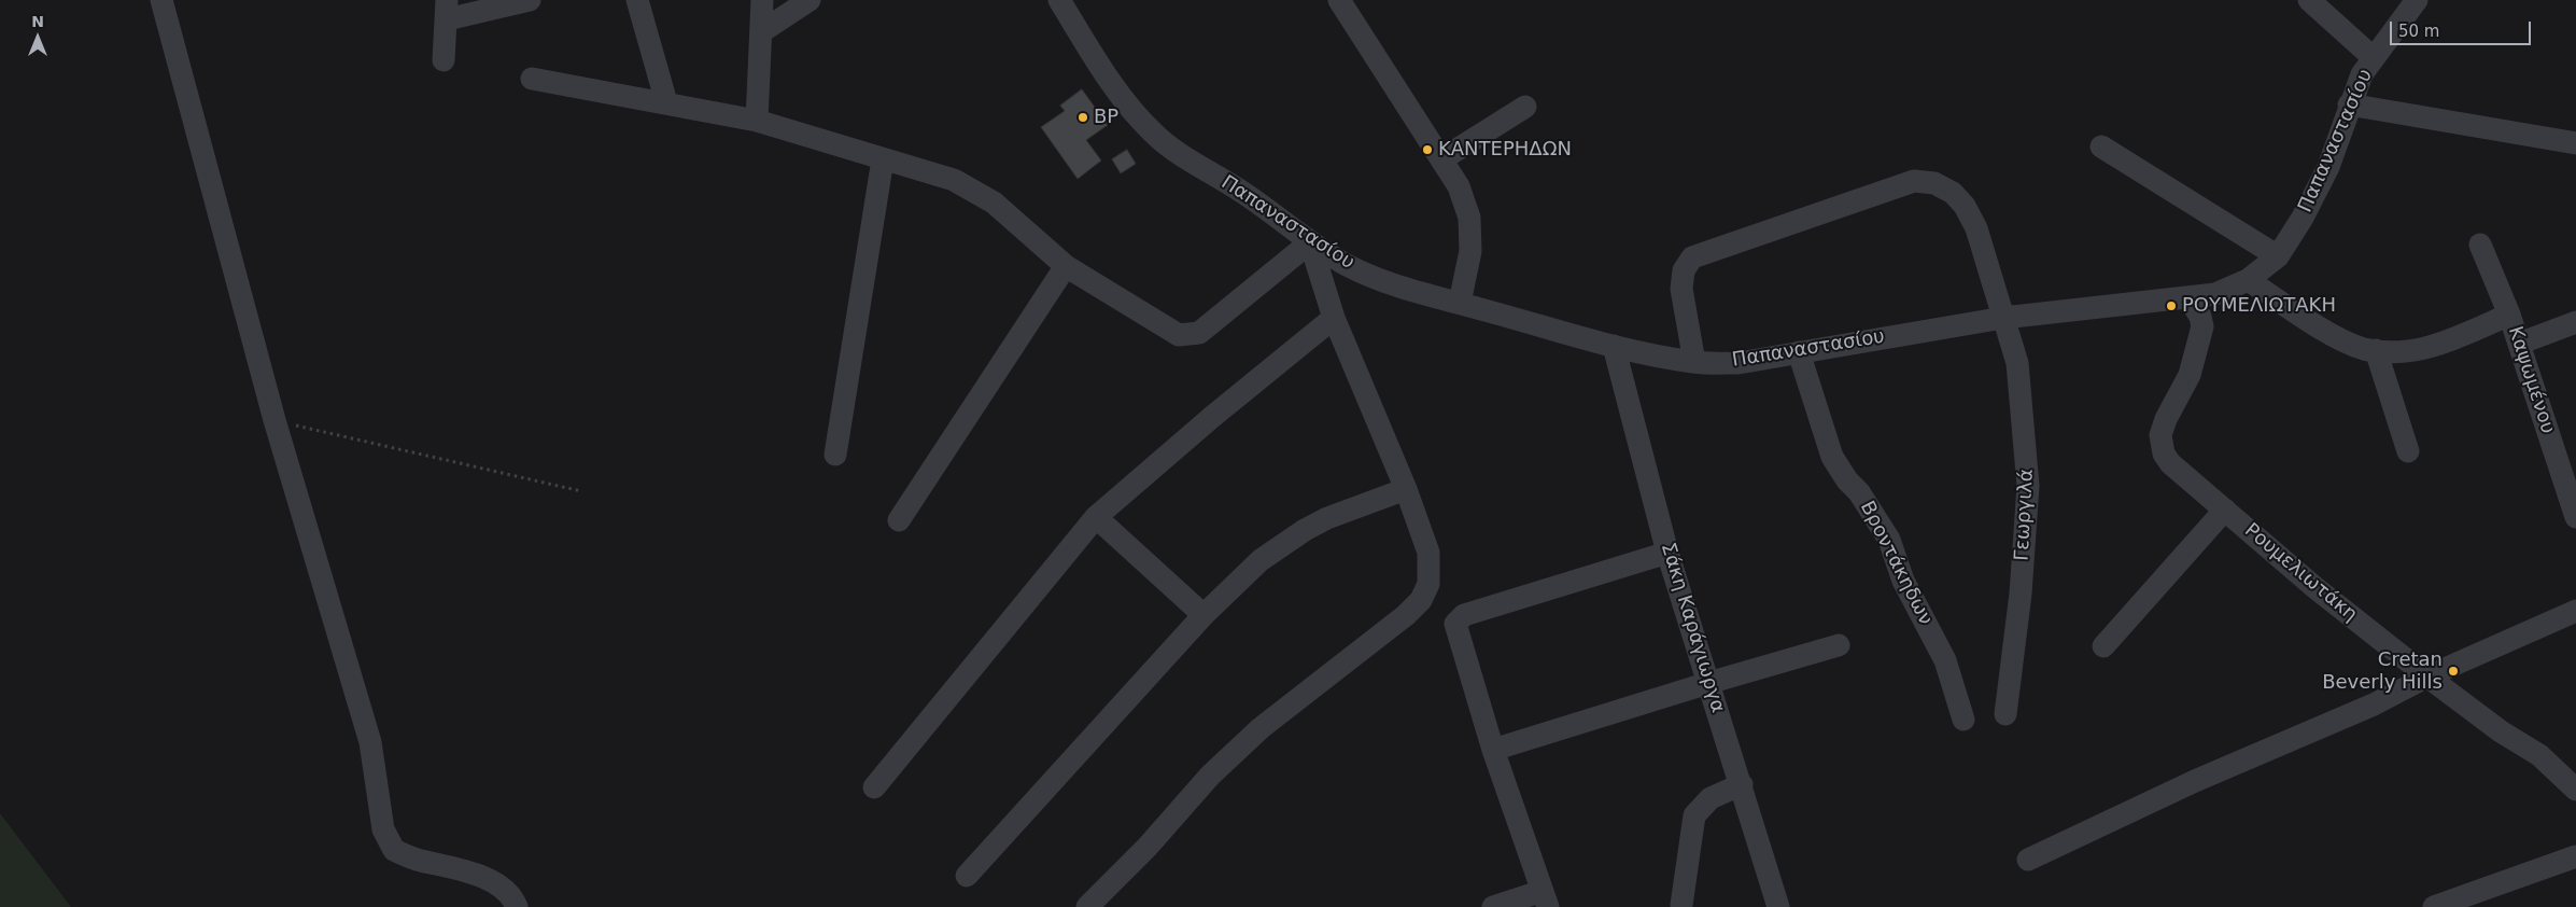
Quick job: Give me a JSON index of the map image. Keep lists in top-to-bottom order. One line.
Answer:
{"streets":{"street":["Παπαναστασίου","Καψωμένου","Γεωργιλά","Βροντάκηδων","Ρουμελιωτάκη","Σάκη Καράγιωργα"]},"crossings":[["Παπαναστασίου","Γεωργιλά"],["Παπαναστασίου","Βροντάκηδων"],["Παπαναστασίου","Ρουμελιωτάκη"],["Παπαναστασίου","Σάκη Καράγιωργα"]],"places":["BP","ΚΑΝΤΕΡΗΔΩΝ","ΡΟΥΜΕΛΙΩΤΑΚΗ","Cretan Beverly Hills"],"scale_bar":"50 m","north":"top"}
